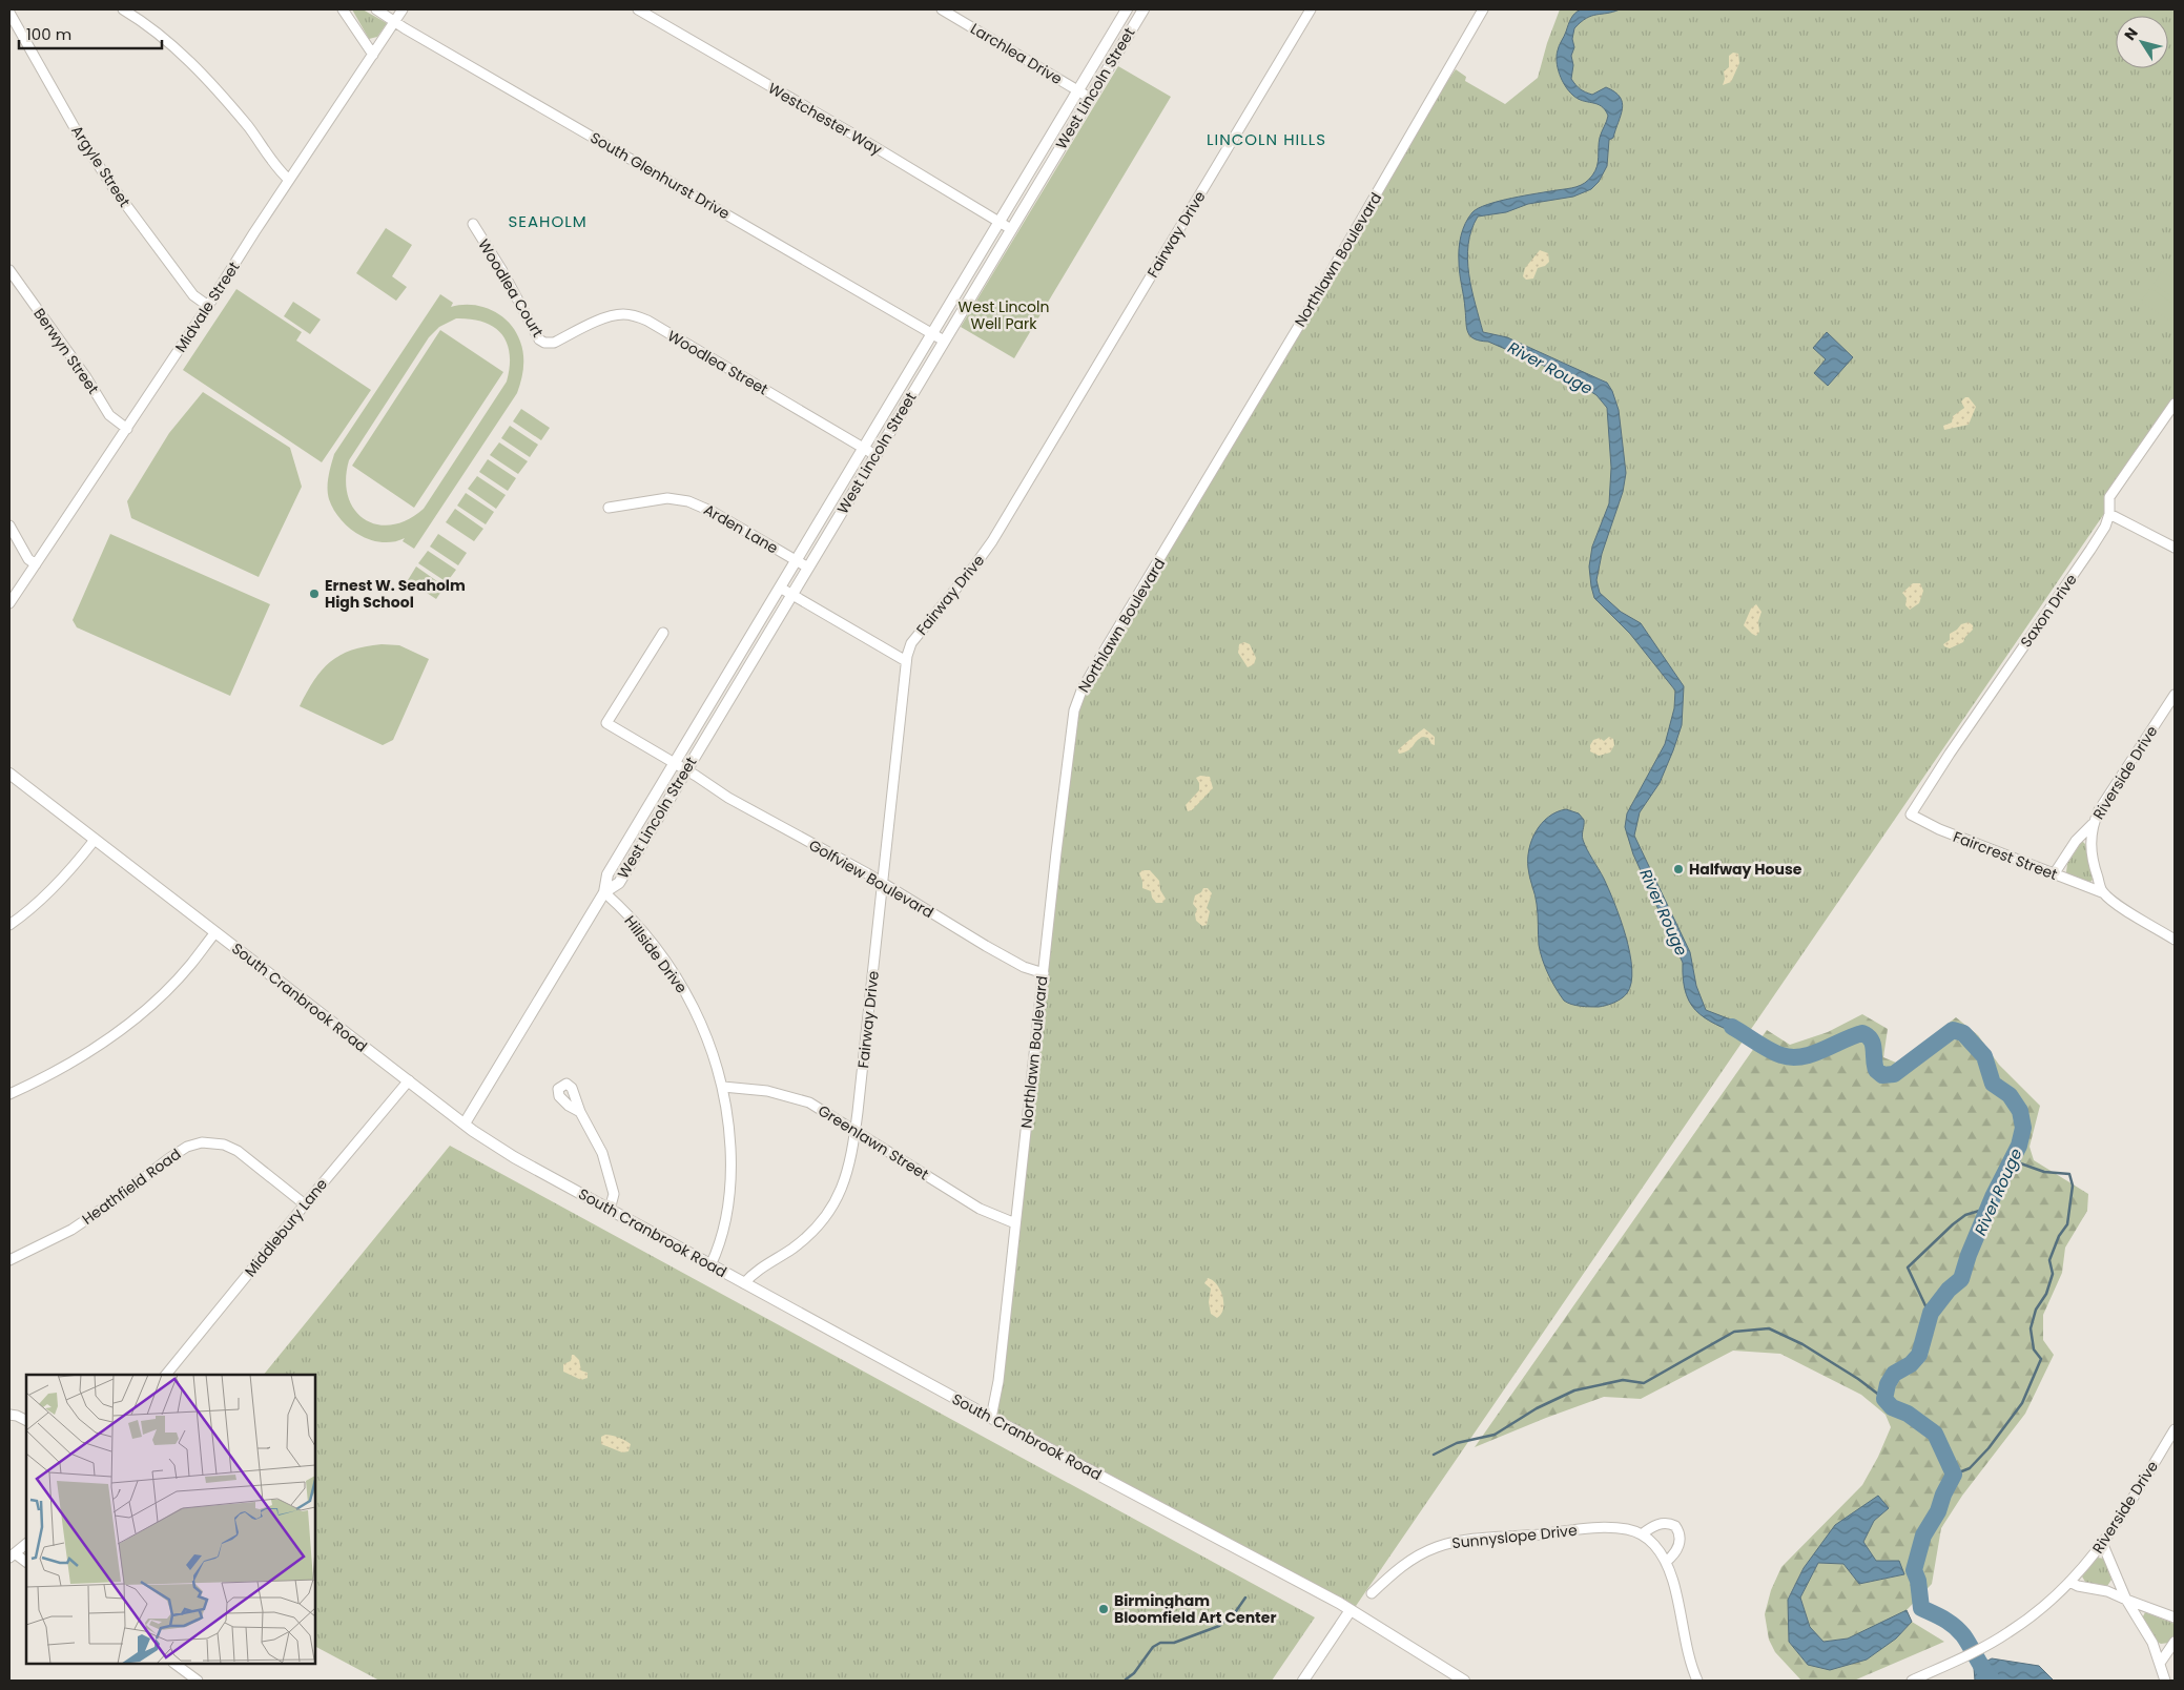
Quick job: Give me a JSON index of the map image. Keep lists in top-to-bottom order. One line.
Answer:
{"streets":{"street":["Larchlea Drive","West Lincoln Street","Westchester Way","Argyle Street","South Glenhurst Drive","Fairway Drive","Northlawn Boulevard","Woodlea Court","Midvale Street","Berwyn Street","Woodlea Street","Arden Lane","Saxon Drive","Riverside Drive","Faircrest Street","Golfview Boulevard","Hillside Drive","South Cranbrook Road","Greenlawn Street","Heathfield Road","Middlebury Lane","Sunnyslope Drive"]},"crossings":[["Larchlea Drive","West Lincoln Street"],["West Lincoln Street","Westchester Way"],["West Lincoln Street","South Glenhurst Drive"],["West Lincoln Street","Woodlea Street"],["West Lincoln Street","Arden Lane"],["West Lincoln Street","Golfview Boulevard"],["West Lincoln Street","Hillside Drive"],["West Lincoln Street","South Cranbrook Road"],["Argyle Street","Midvale Street"],["South Glenhurst Drive","Midvale Street"],["Fairway Drive","Golfview Boulevard"],["Fairway Drive","South Cranbrook Road"],["Fairway Drive","Greenlawn Street"],["Northlawn Boulevard","Golfview Boulevard"],["Northlawn Boulevard","South Cranbrook Road"],["Northlawn Boulevard","Greenlawn Street"],["Woodlea Court","Woodlea Street"],["Midvale Street","Berwyn Street"],["Saxon Drive","Faircrest Street"],["Riverside Drive","Faircrest Street"],["Hillside Drive","South Cranbrook Road"],["Hillside Drive","Greenlawn Street"],["South Cranbrook Road","Middlebury Lane"],["Heathfield Road","Middlebury Lane"]],"districts":["LINCOLN HILLS","SEAHOLM"],"water":["River Rouge"],"parks":["West Lincoln Well Park"],"places":["Ernest W. Seaholm High School","Halfway House","Birmingham Bloomfield Art Center"],"scale_bar":"100 m","north":"top left"}
